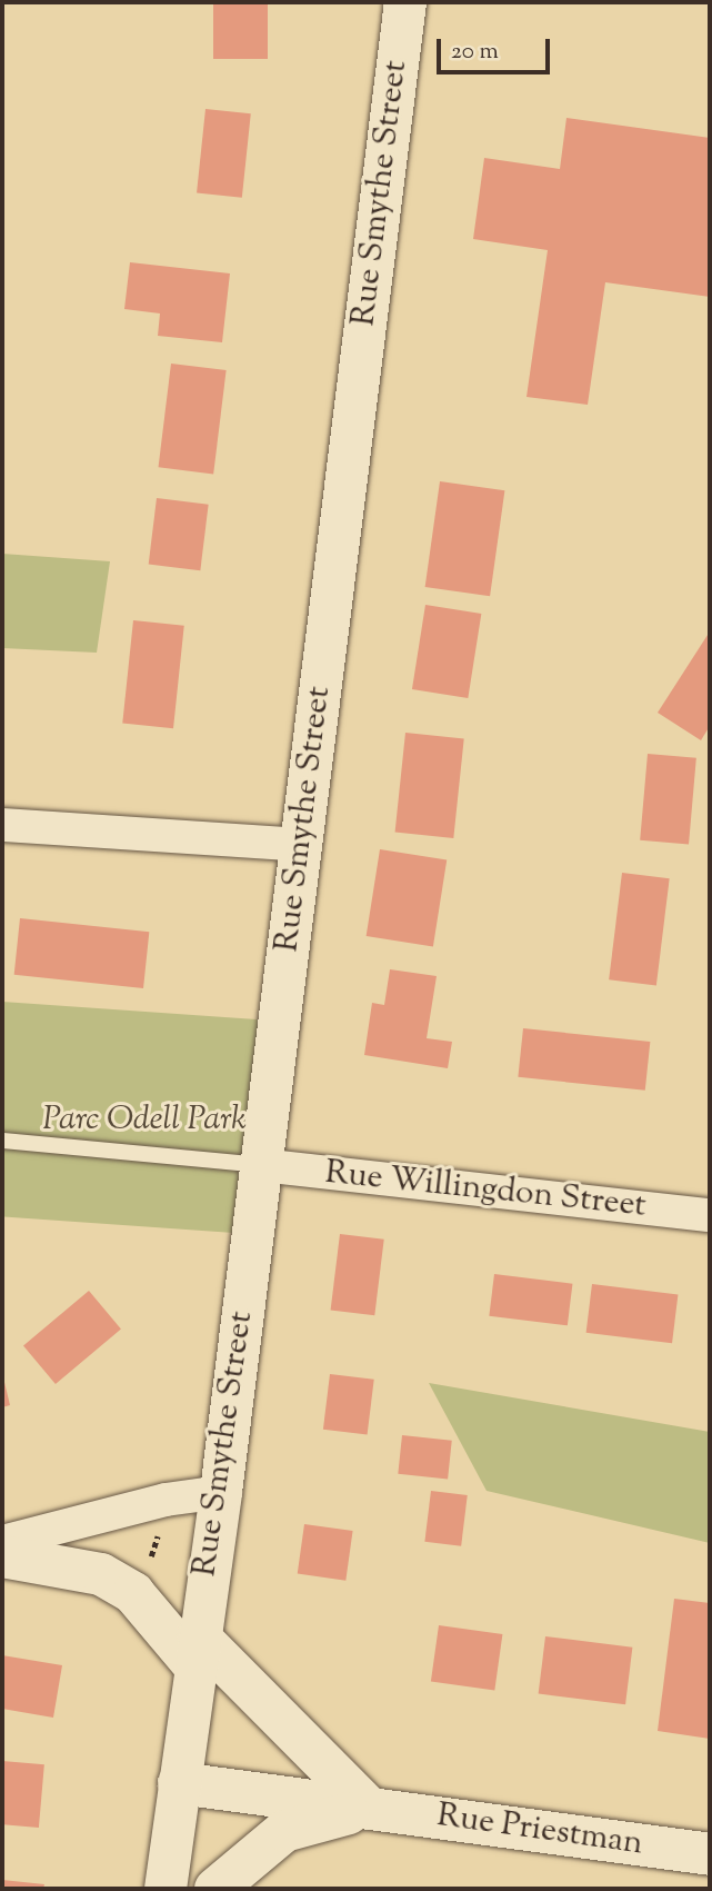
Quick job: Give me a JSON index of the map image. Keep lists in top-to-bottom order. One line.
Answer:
{"streets":{"main road":["Rue Smythe Street","Rue Priestman"],"street":["Rue Willingdon Street"]},"crossings":[["Rue Smythe Street","Rue Willingdon Street"],["Rue Smythe Street","Rue Priestman"]],"parks":["Parc Odell Park"],"scale_bar":"20 m"}
